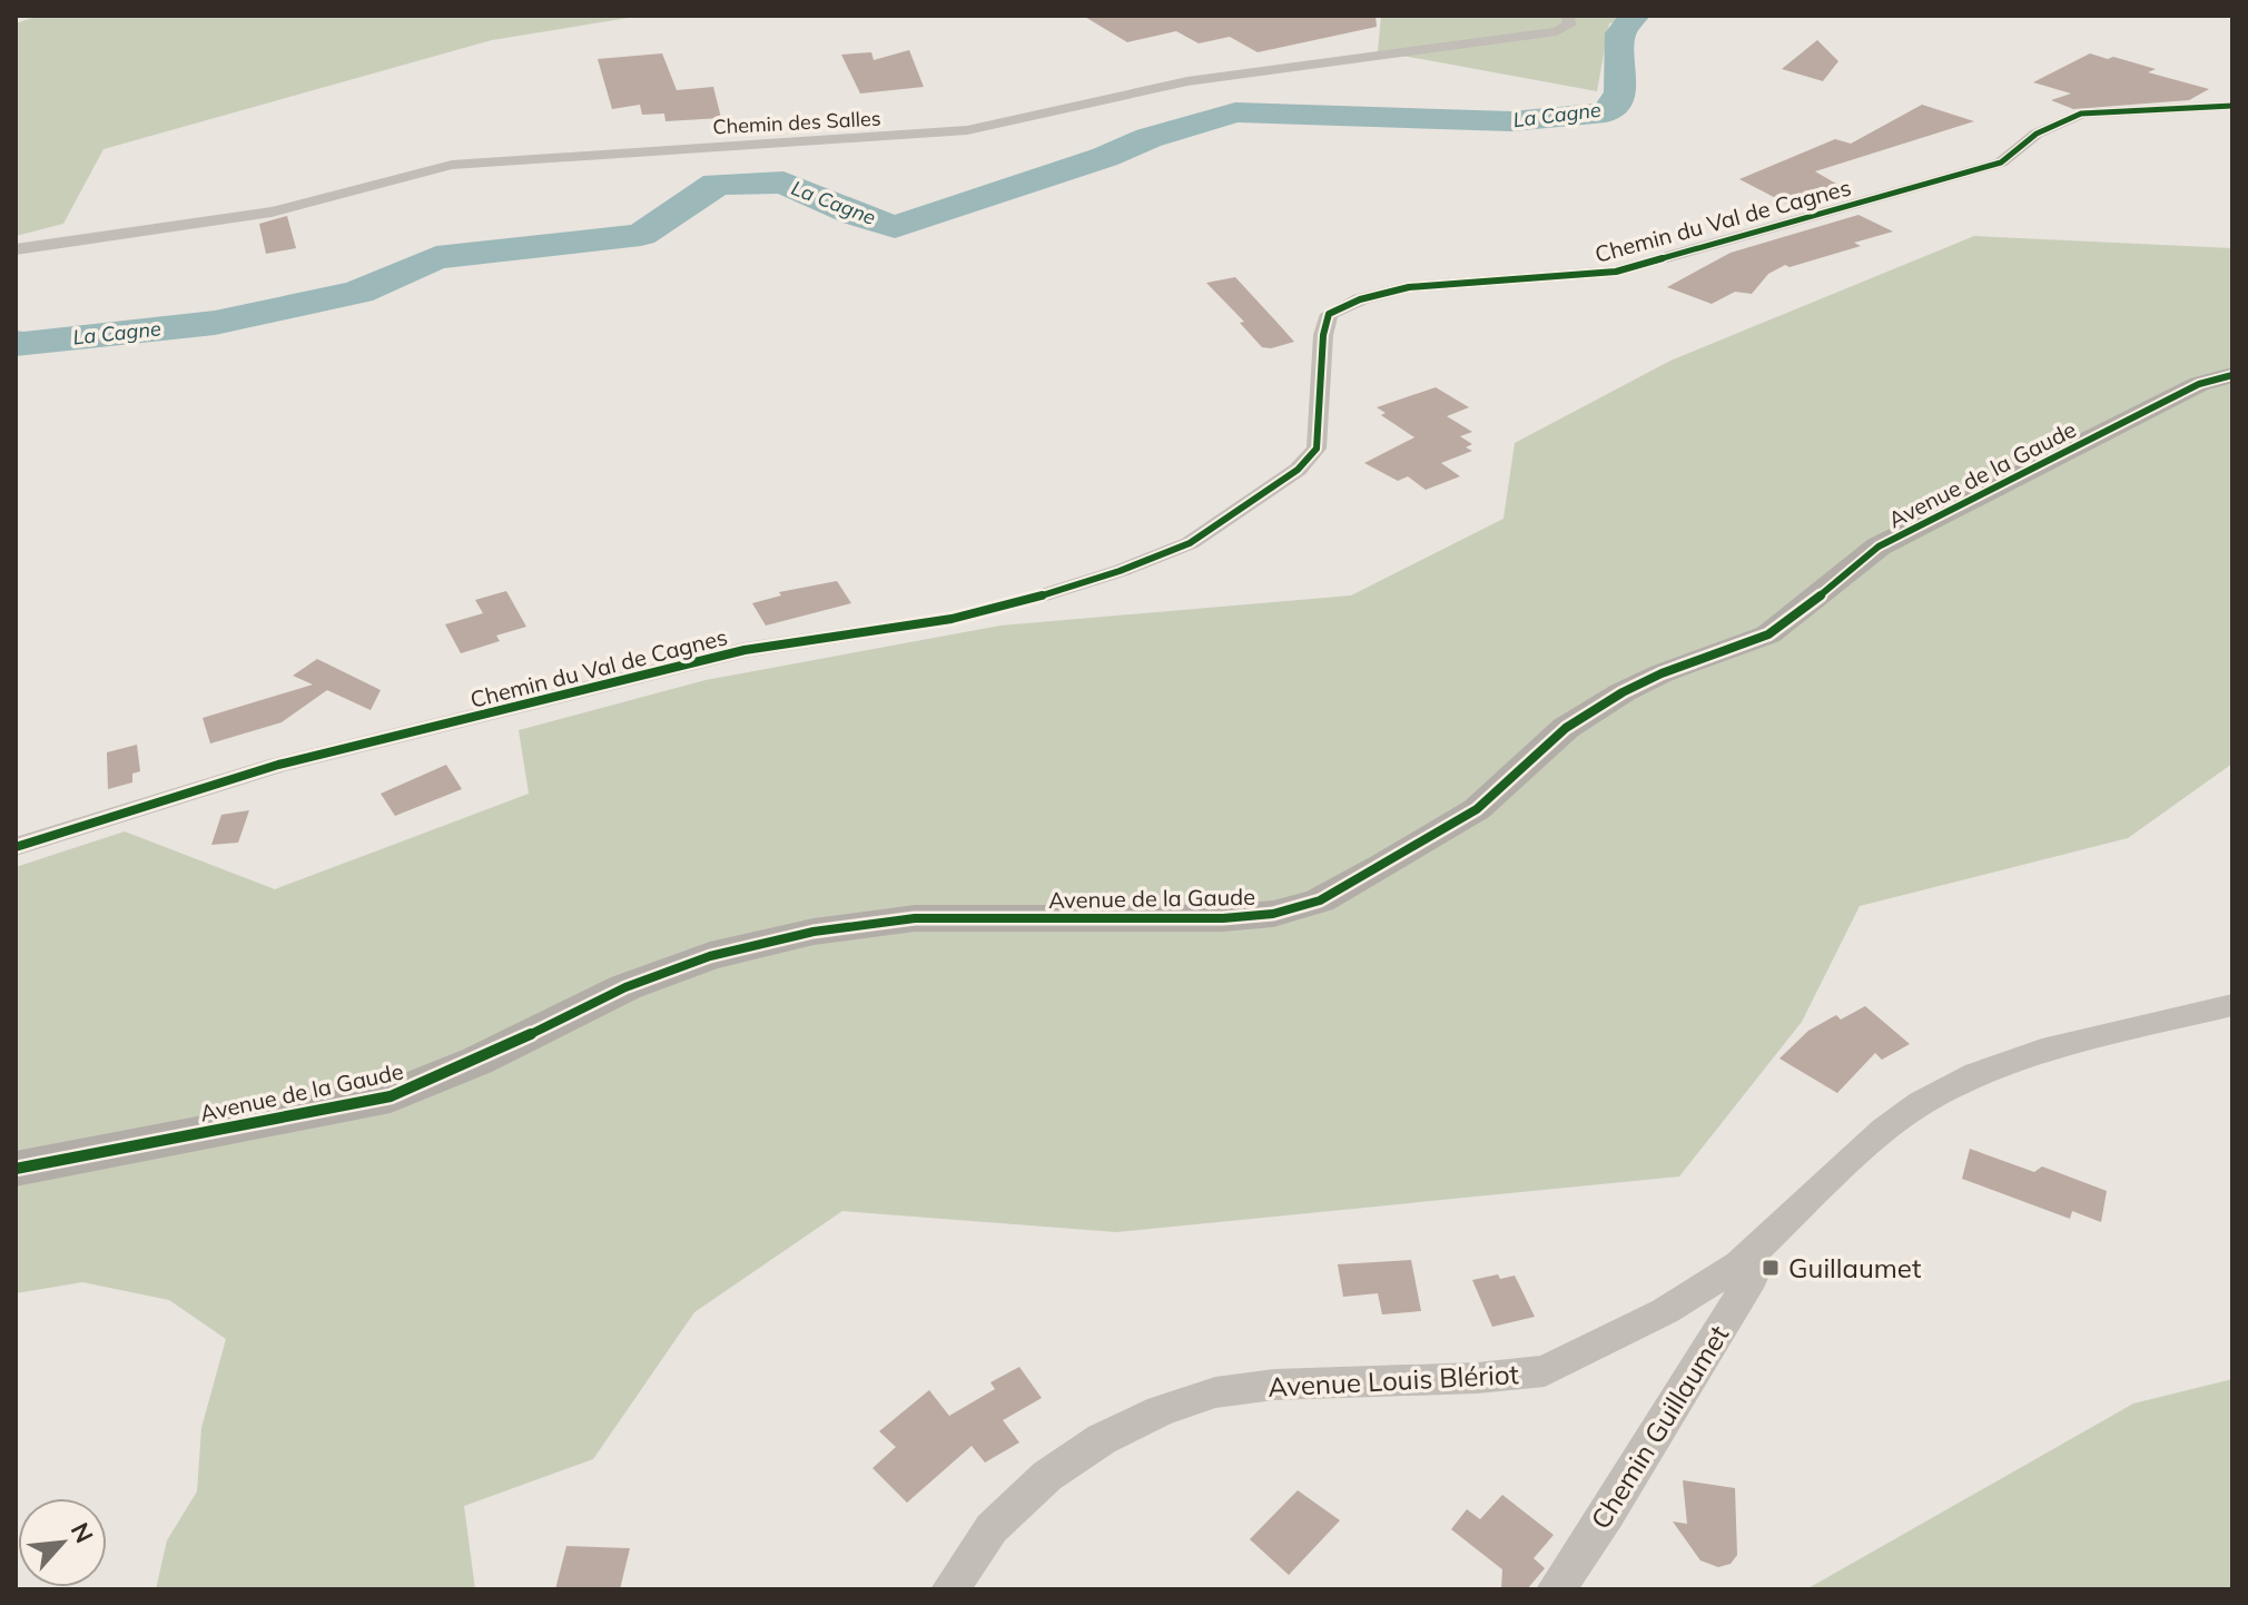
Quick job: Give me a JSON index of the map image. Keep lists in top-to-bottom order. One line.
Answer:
{"streets":{"street":["Chemin des Salles","Chemin du Val de Cagnes","Avenue de la Gaude","Avenue Louis Blériot","Chemin Guillaumet"]},"crossings":[["Avenue Louis Blériot","Chemin Guillaumet"]],"water":["La Cagne"],"places":{"transit":["Guillaumet"]},"north":"top right"}
